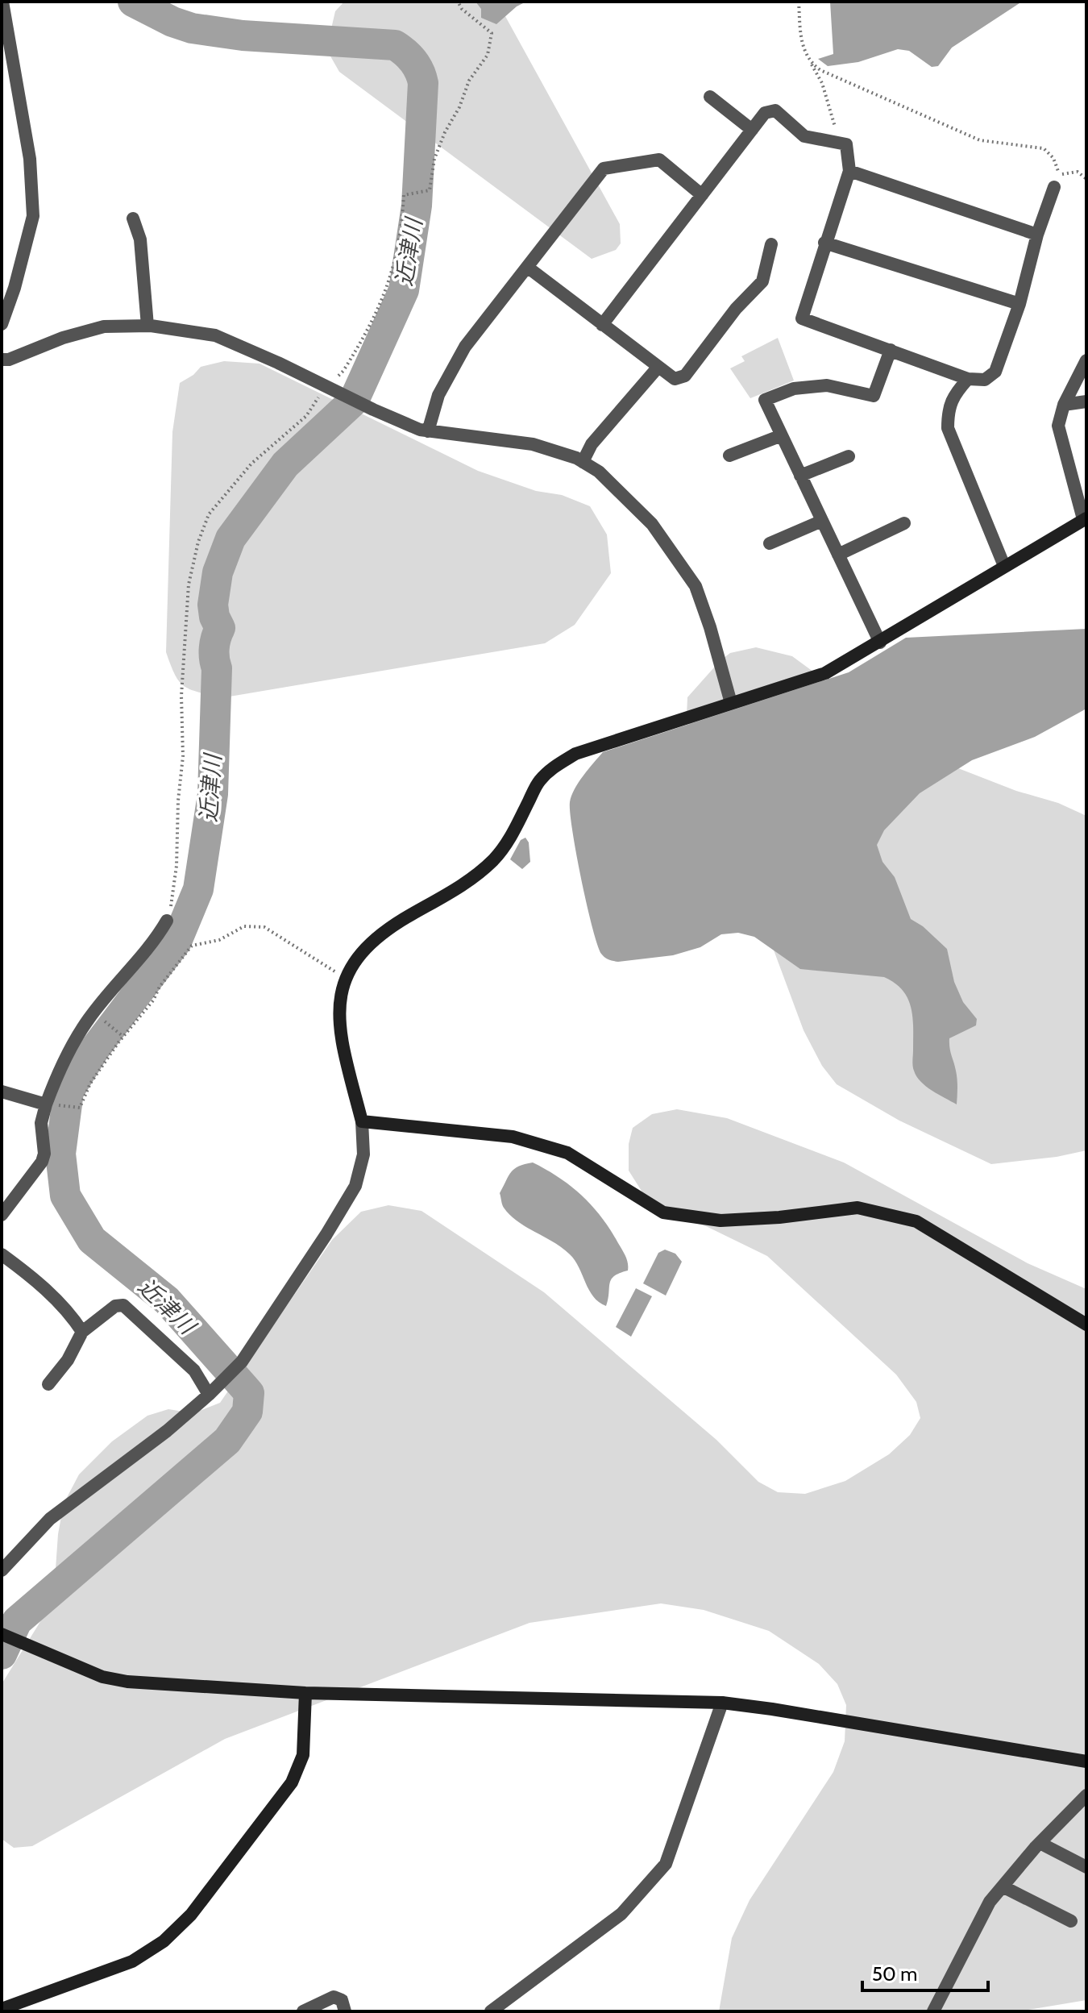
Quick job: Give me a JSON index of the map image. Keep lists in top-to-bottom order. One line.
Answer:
{"water":["近津川"],"scale_bar":"50 m"}
